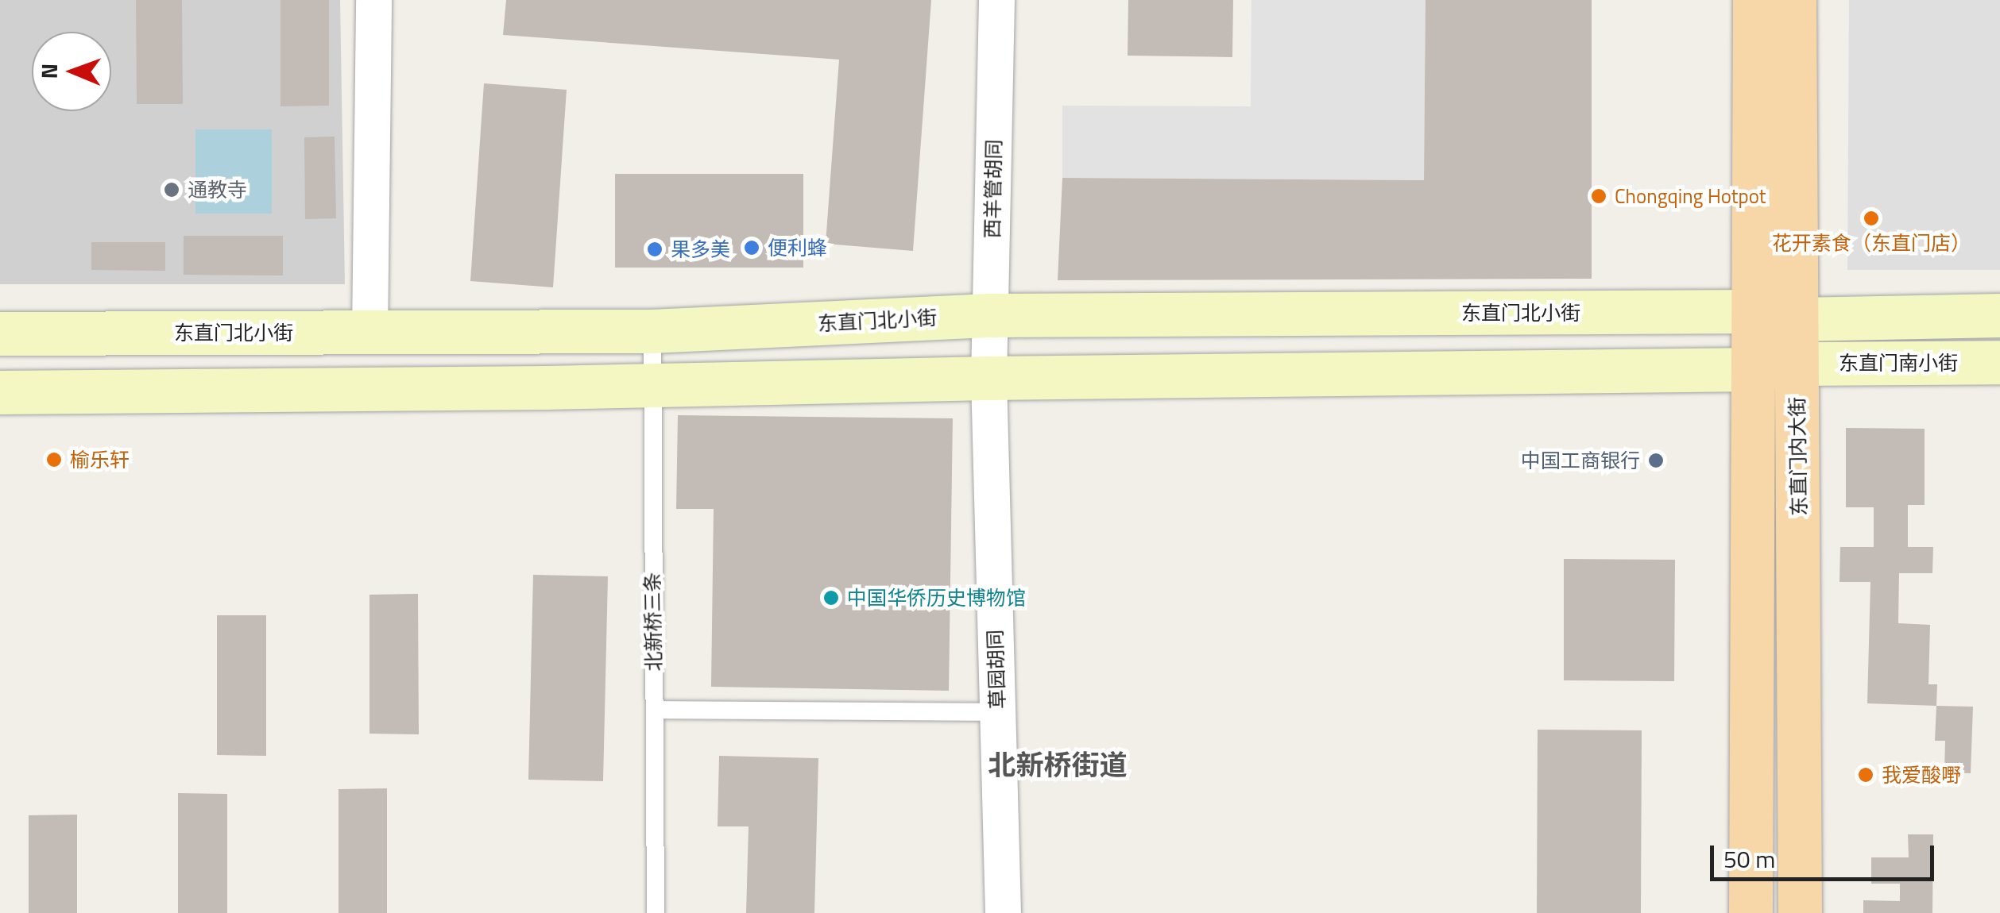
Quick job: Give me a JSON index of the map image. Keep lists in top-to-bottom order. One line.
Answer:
{"streets":{"main road":["东直门北小街","东直门南小街","东直门内大街"],"street":["西羊管胡同","草园胡同"],"lane":["北新桥三条"]},"crossings":[["西羊管胡同","东直门北小街"],["西羊管胡同","草园胡同"],["东直门北小街","东直门南小街"],["东直门北小街","东直门内大街"],["东直门北小街","北新桥三条"],["东直门南小街","东直门内大街"]],"districts":["北新桥街道"],"places":["通教寺","Chongqing Hotpot","花开素食（东直门店）","便利蜂","果多美","榆乐轩","中国工商银行","中国华侨历史博物馆","我爱酸嘢"],"scale_bar":"50 m","north":"left"}
